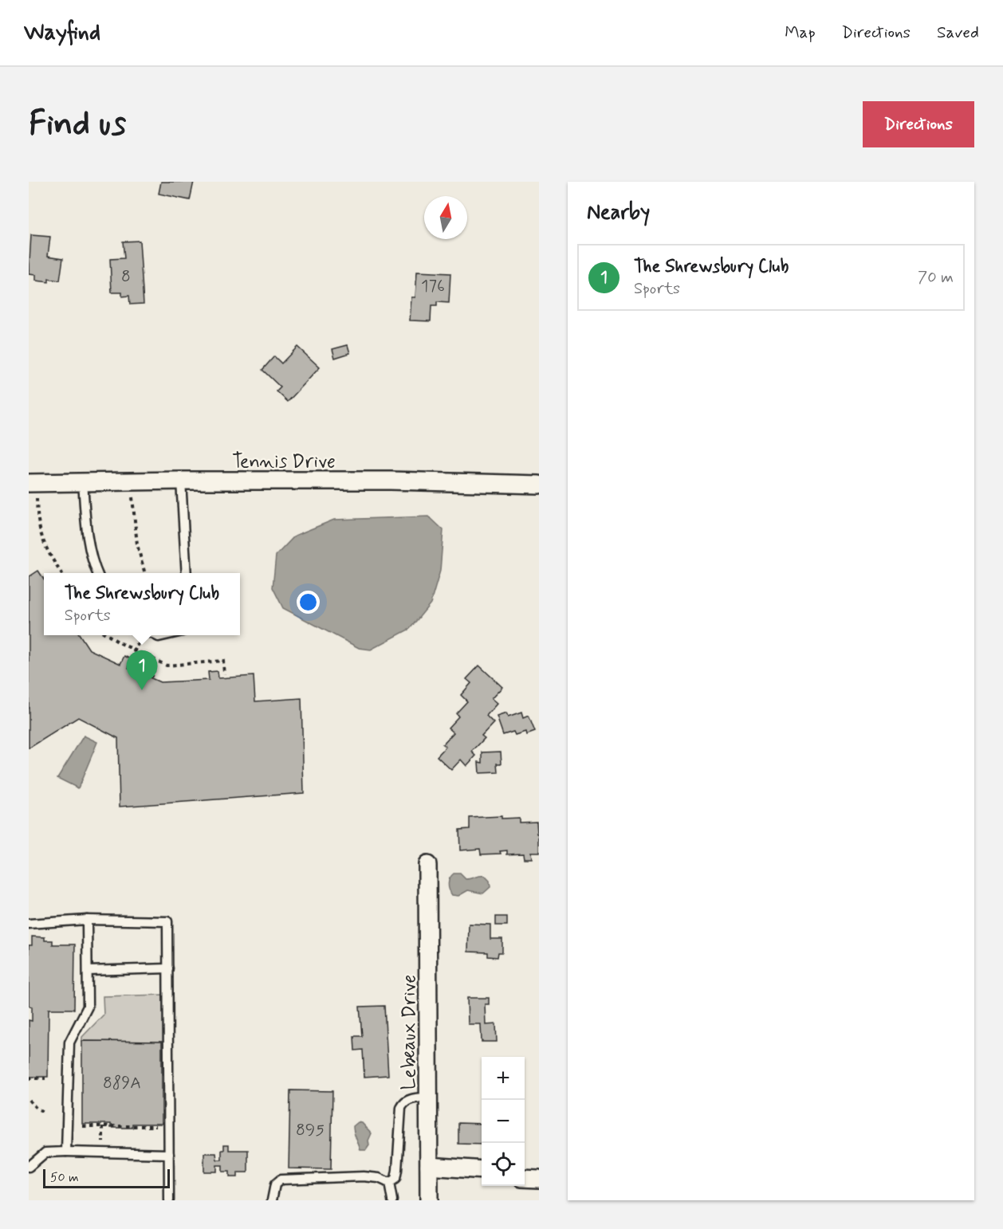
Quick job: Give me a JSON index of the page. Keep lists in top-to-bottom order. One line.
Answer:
{"streets":{"street":["Tennis Drive","Lebeaux Drive"]},"house_numbers":["8","176","889A","895"],"scale_bar":"50 m","north":"top","page":{"header":"Wayfind","nav":["Map","Directions","Saved"],"buttons":"Directions","title":"Find us","heading":"Nearby","list":[{"mark":"1","name":"The Shrewsbury Club","note":"Sports","value":"70 m"}],"popup":["The Shrewsbury Club","Sports"],"pins":"1","map_buttons":["+","−"],"scale":"50 m"}}
